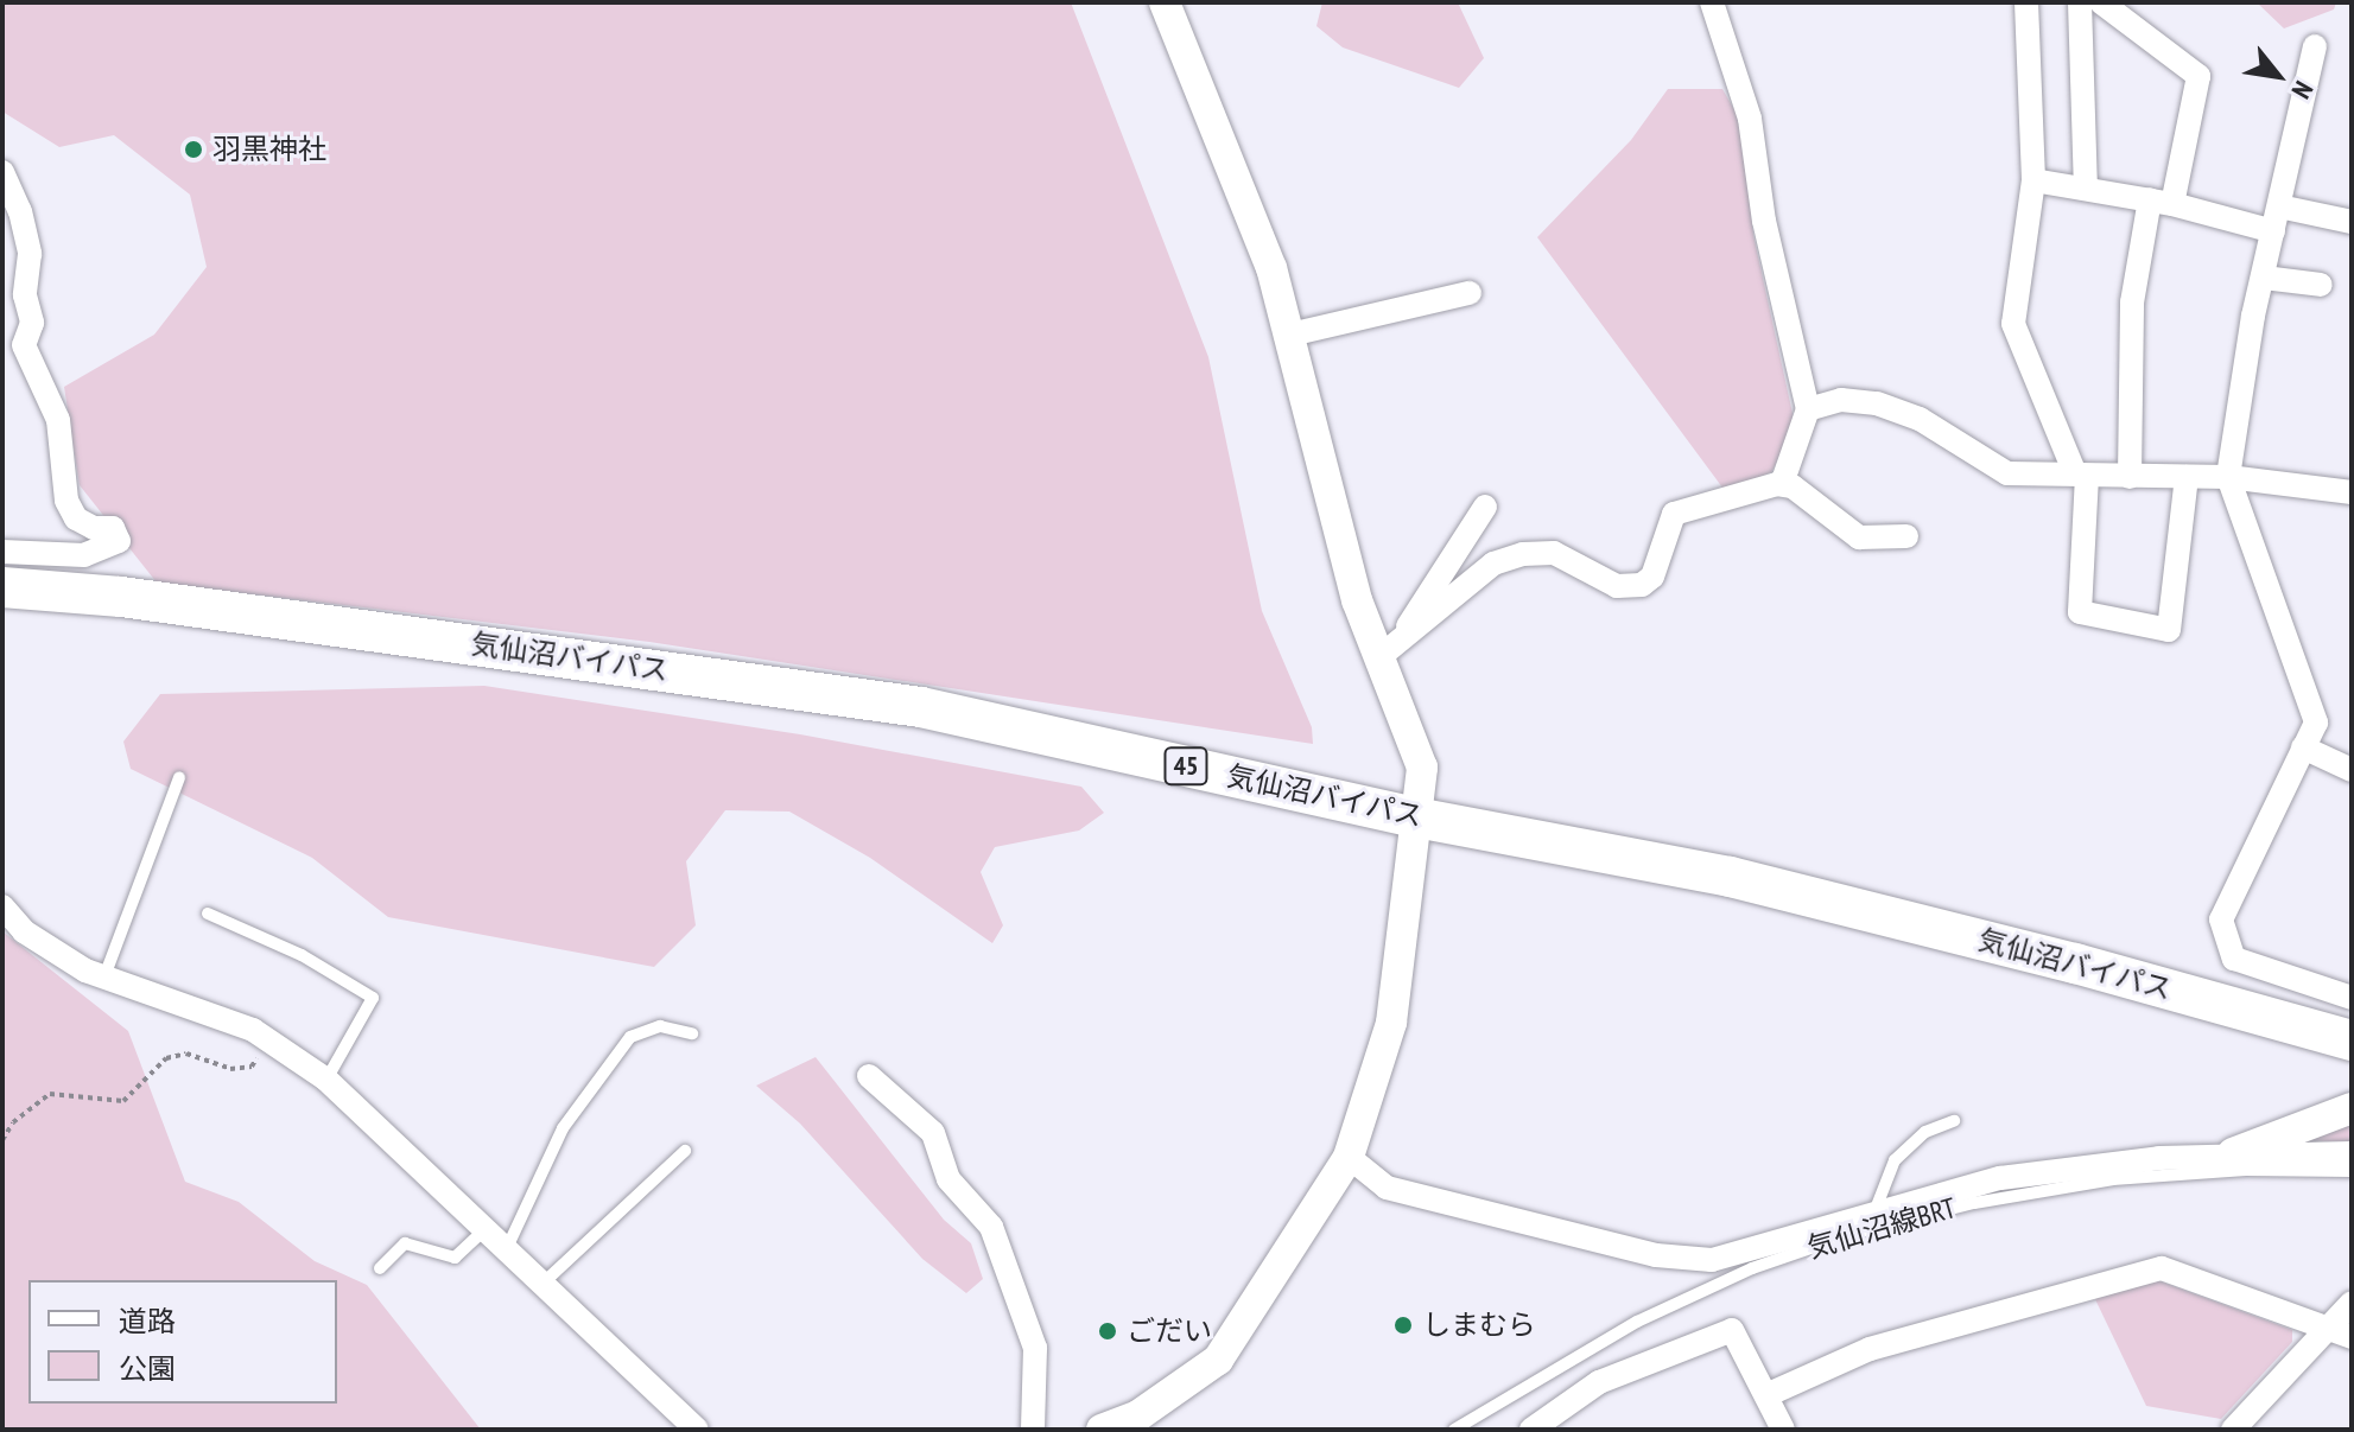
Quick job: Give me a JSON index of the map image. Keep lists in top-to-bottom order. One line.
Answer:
{"streets":{"highway":["気仙沼バイパス","45"],"lane":["気仙沼線BRT"]},"places":["羽黒神社","しまむら","ごだい"],"legend":["道路","公園"],"north":"bottom right"}
